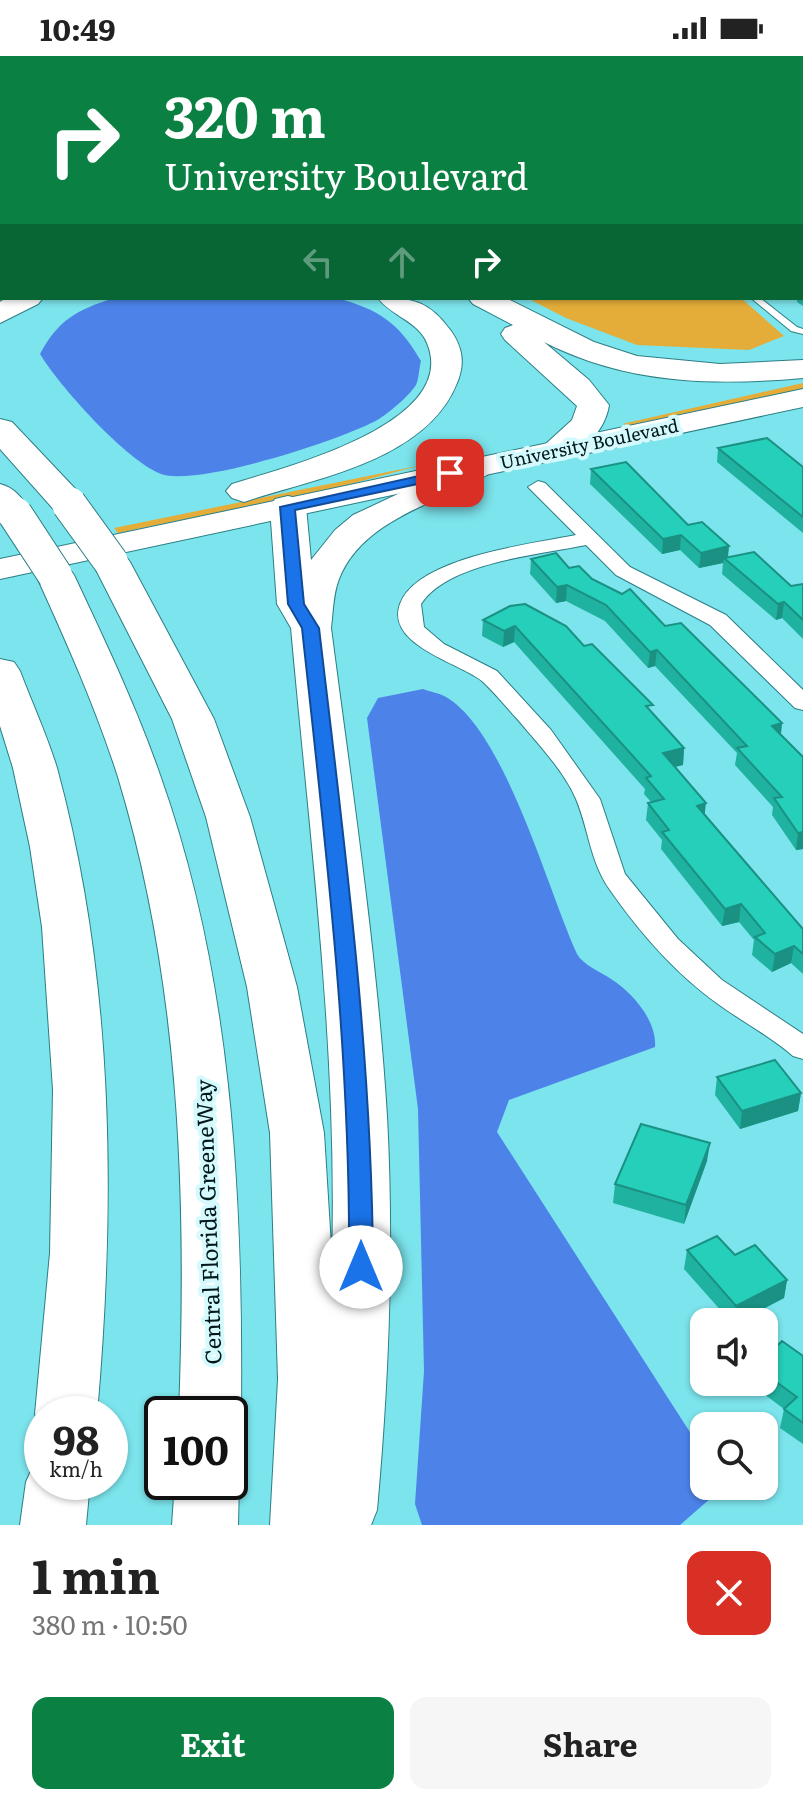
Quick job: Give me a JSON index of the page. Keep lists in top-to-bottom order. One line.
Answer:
{"streets":{"highway":["Central Florida GreeneWay"],"main road":["University Boulevard"]},"crossings":[["University Boulevard","Central Florida GreeneWay"]],"page":{"status":"10:49","turn":["320 m","University Boulevard"],"speed":"98 km/h","limit":"100","heading":["1 min","380 m · 10:50"],"buttons":["Exit","Share"]}}
